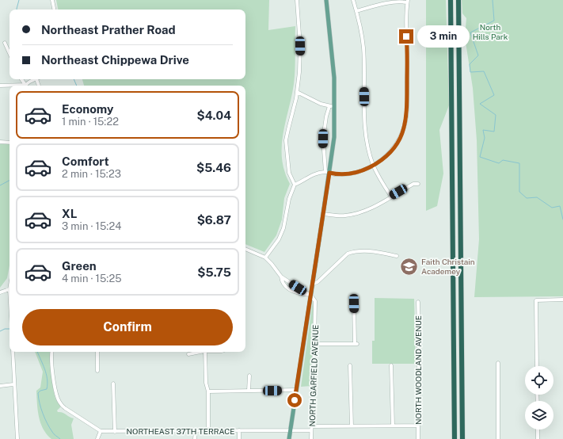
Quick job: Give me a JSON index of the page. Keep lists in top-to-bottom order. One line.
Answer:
{"streets":{"street":["NORTH WOODLAND AVENUE","NORTH GARFIELD AVENUE","NORTHEAST 37TH TERRACE"]},"crossings":[["NORTH WOODLAND AVENUE","NORTHEAST 37TH TERRACE"],["NORTH GARFIELD AVENUE","NORTHEAST 37TH TERRACE"]],"parks":["North Hills Park"],"places":{"school or university":["Faith Christain Academey"]},"page":{"banner":["Northeast Prather Road","Northeast Chippewa Drive"],"bubble":"3 min","list":[{"name":"Economy","note":"1 min · 15:22","value":"$4.04"},{"name":"Comfort","note":"2 min · 15:23","value":"$5.46"},{"name":"XL","note":"3 min · 15:24","value":"$6.87"},{"name":"Green","note":"4 min · 15:25","value":"$5.75"}],"buttons":"Confirm"}}
